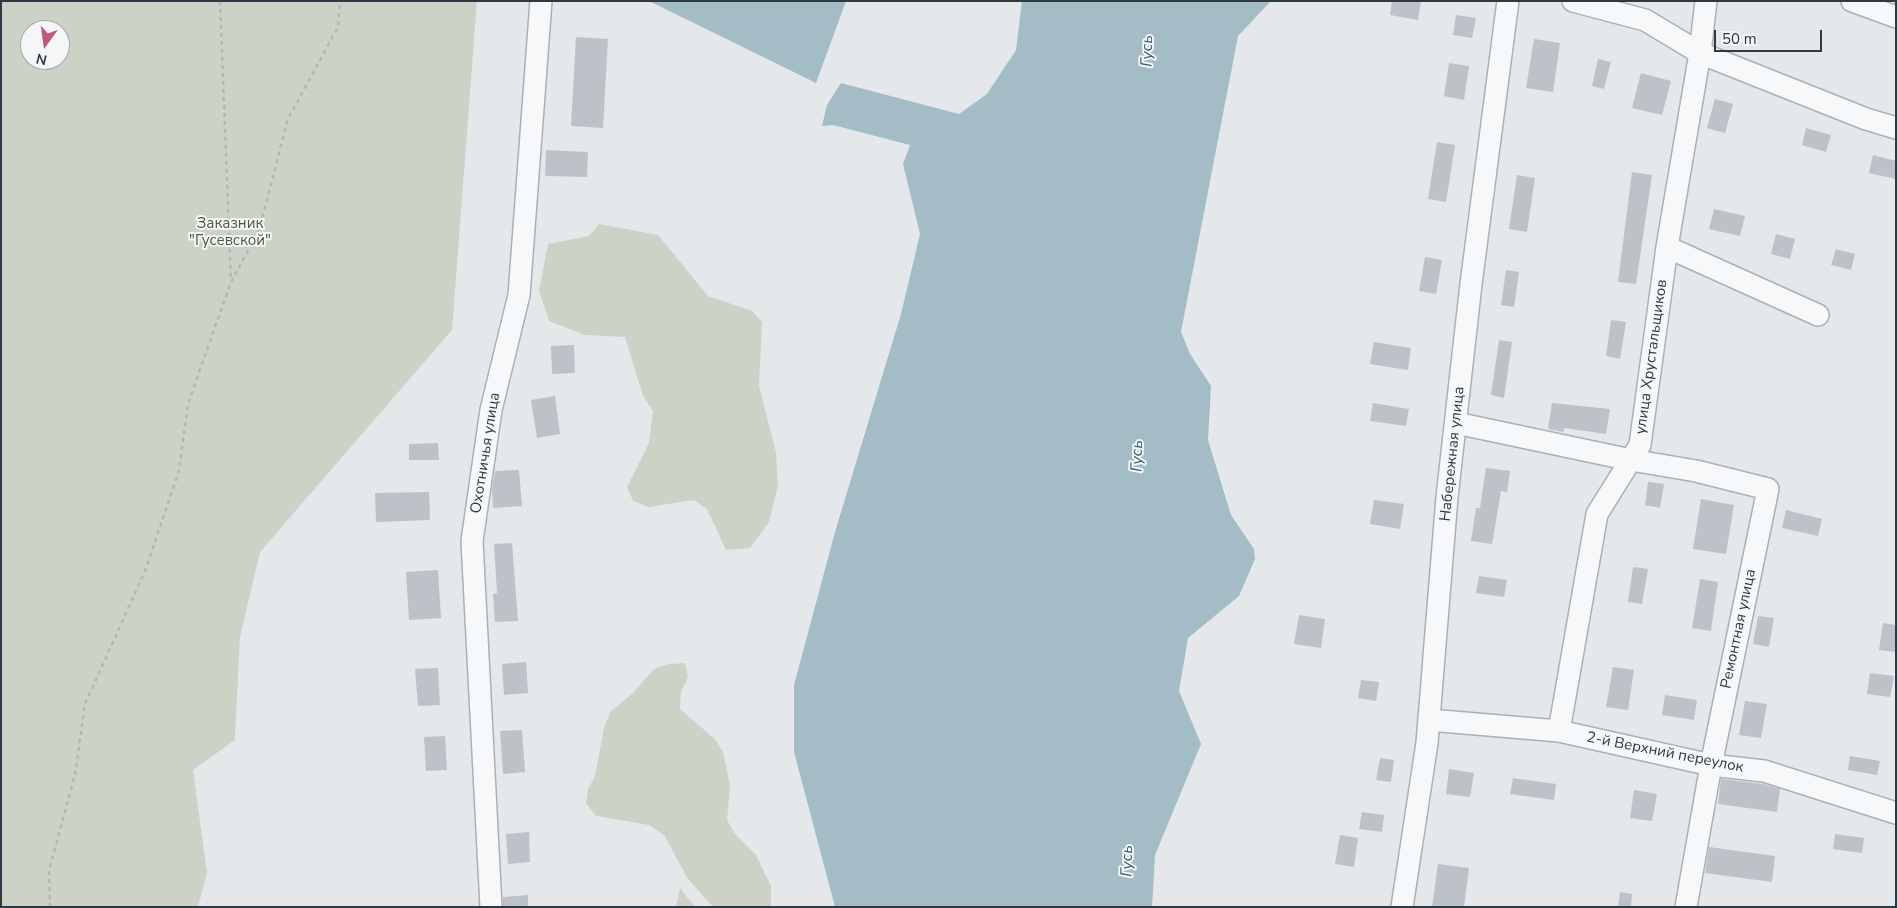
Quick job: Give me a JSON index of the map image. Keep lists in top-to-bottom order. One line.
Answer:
{"streets":{"street":["улица Хрустальщиков","Охотничья улица","Набережная улица","Ремонтная улица","2-й Верхний переулок"]},"crossings":[["улица Хрустальщиков","Ремонтная улица"],["улица Хрустальщиков","2-й Верхний переулок"],["Набережная улица","2-й Верхний переулок"],["Ремонтная улица","2-й Верхний переулок"]],"water":["Гусь"],"parks":["Заказник \"Гусевской\""],"scale_bar":"50 m","north":"bottom"}
